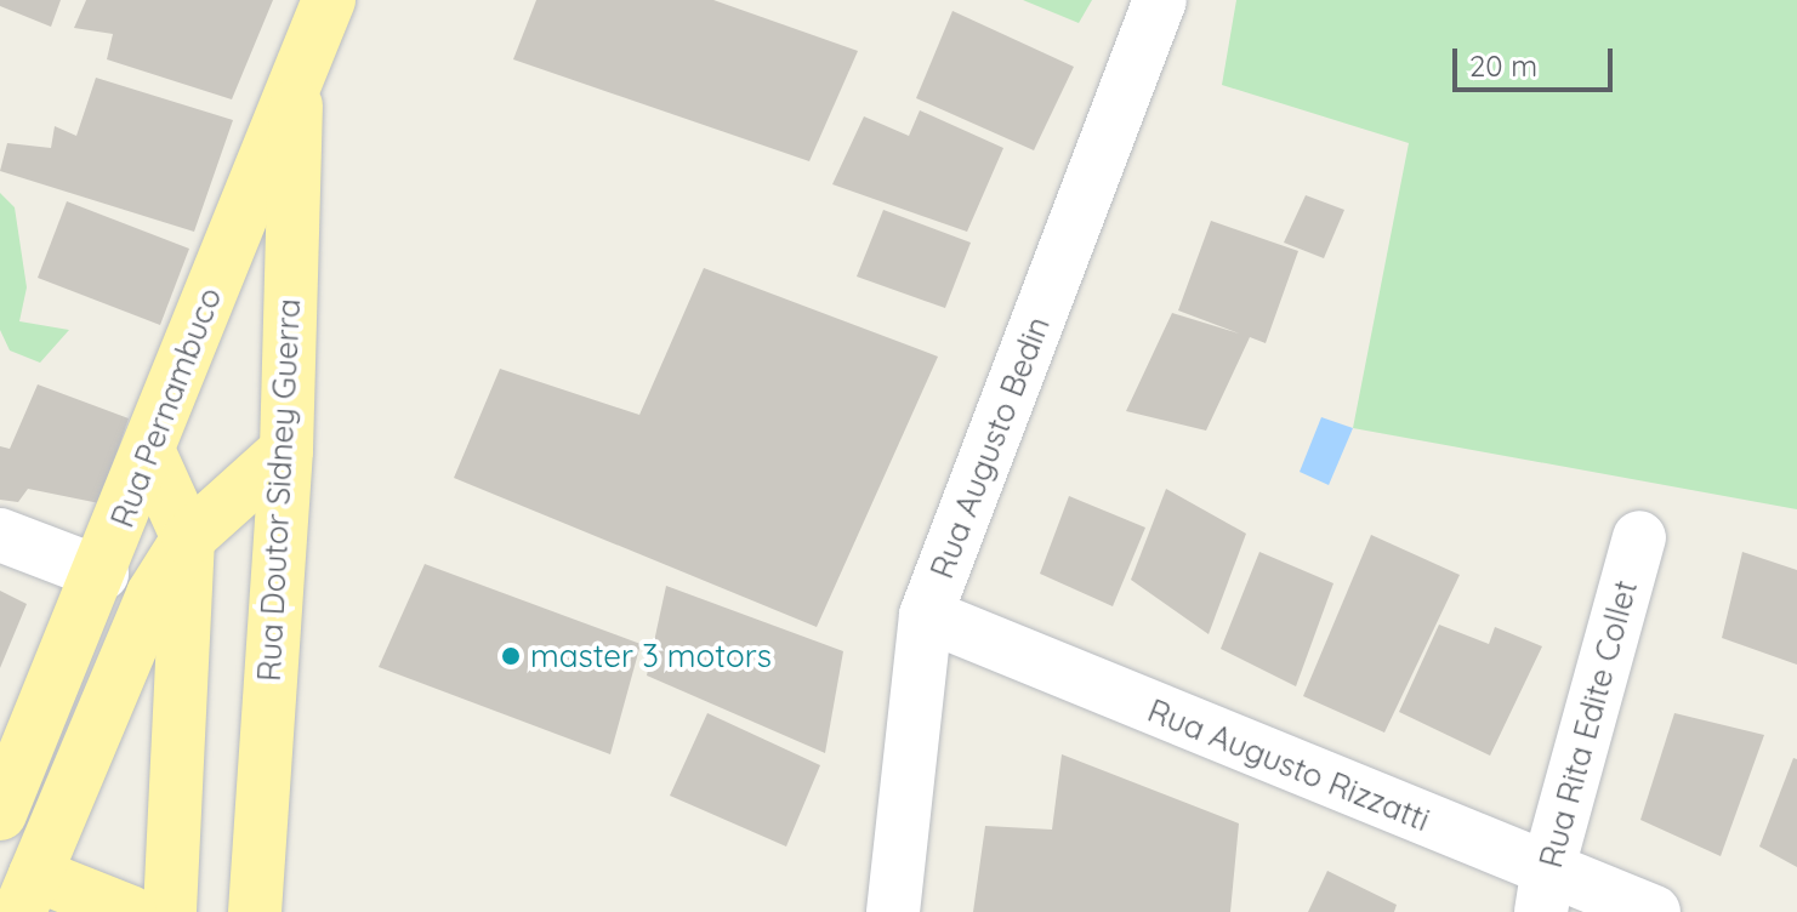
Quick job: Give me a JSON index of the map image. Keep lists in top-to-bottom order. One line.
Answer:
{"streets":{"main road":["Rua Pernambuco","Rua Doutor Sidney Guerra"],"street":["Rua Augusto Bedin","Rua Rita Edite Collet","Rua Augusto Rizzatti"]},"crossings":[["Rua Pernambuco","Rua Doutor Sidney Guerra"],["Rua Augusto Bedin","Rua Augusto Rizzatti"],["Rua Rita Edite Collet","Rua Augusto Rizzatti"]],"places":["master 3 motors"],"scale_bar":"20 m"}
